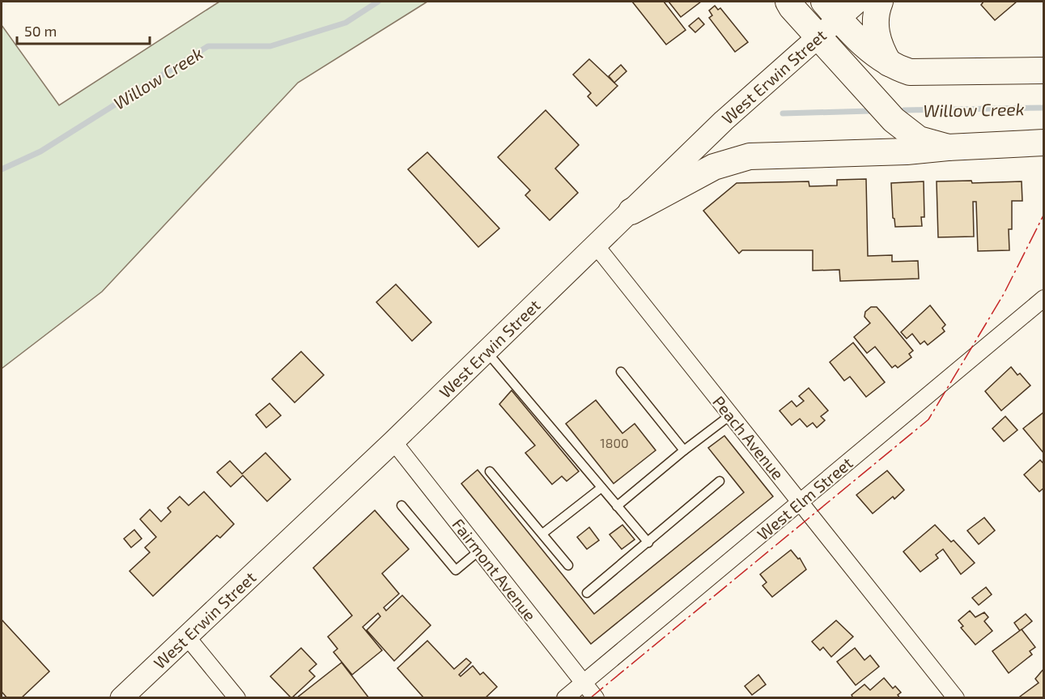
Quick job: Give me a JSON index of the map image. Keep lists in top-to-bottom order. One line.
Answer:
{"streets":{"main road":["West Erwin Street"],"street":["Peach Avenue","West Elm Street","Fairmont Avenue"]},"crossings":[["West Erwin Street","Peach Avenue"],["West Erwin Street","Fairmont Avenue"],["Peach Avenue","West Elm Street"],["West Elm Street","Fairmont Avenue"]],"water":["Willow Creek"],"house_numbers":["1800"],"scale_bar":"50 m"}
